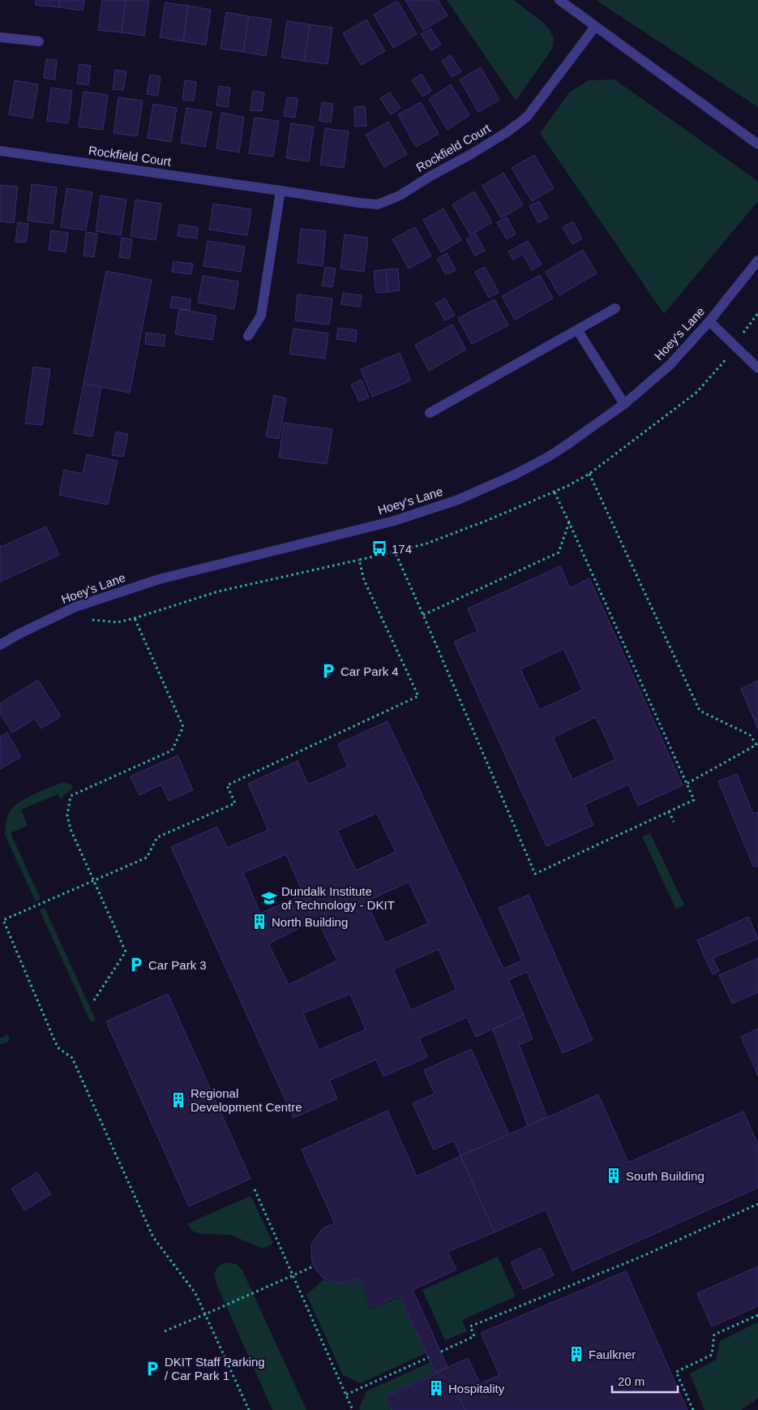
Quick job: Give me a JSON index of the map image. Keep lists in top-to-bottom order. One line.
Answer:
{"streets":{"street":["Rockfield Court","Hoey's Lane"]},"places":{"bus stop":["174"],"parking":["Car Park 4","Car Park 3","DKIT Staff Parking / Car Park 1"],"school or university":["Dundalk Institute of Technology - DKIT"],"building":["North Building","Regional Development Centre","South Building","Faulkner","Hospitality"]},"scale_bar":"20 m"}
